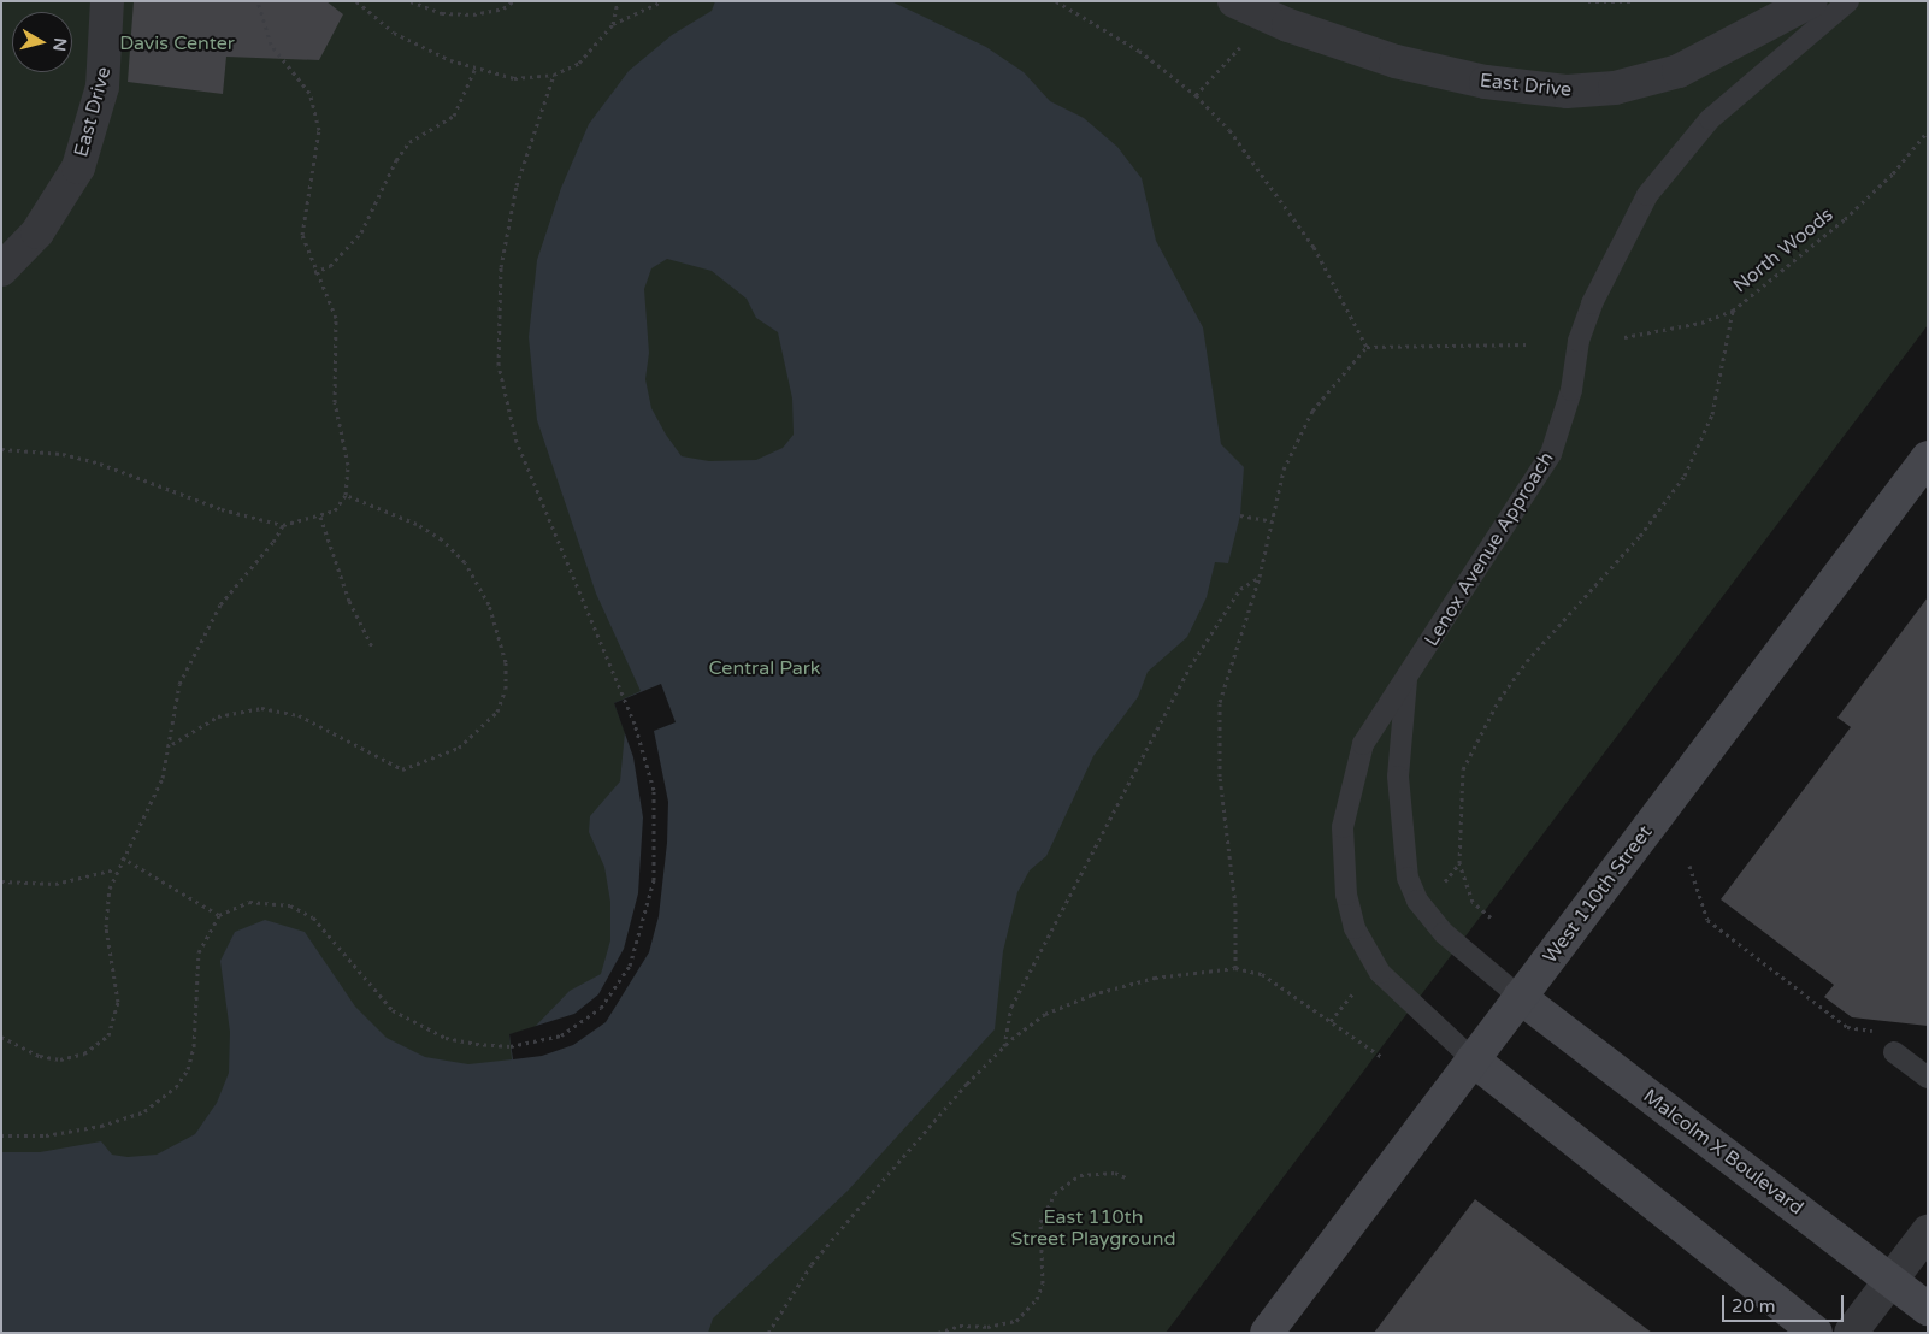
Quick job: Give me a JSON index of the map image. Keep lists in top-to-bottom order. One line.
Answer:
{"streets":{"main road":["West 110th Street","Malcolm X Boulevard"],"street":["East Drive"],"lane":["Lenox Avenue Approach"],"path":["North Woods"]},"crossings":[["Lenox Avenue Approach","West 110th Street"],["Lenox Avenue Approach","Malcolm X Boulevard"],["West 110th Street","Malcolm X Boulevard"]],"parks":["Davis Center","Central Park","East 110th Street Playground"],"scale_bar":"20 m","north":"right"}
